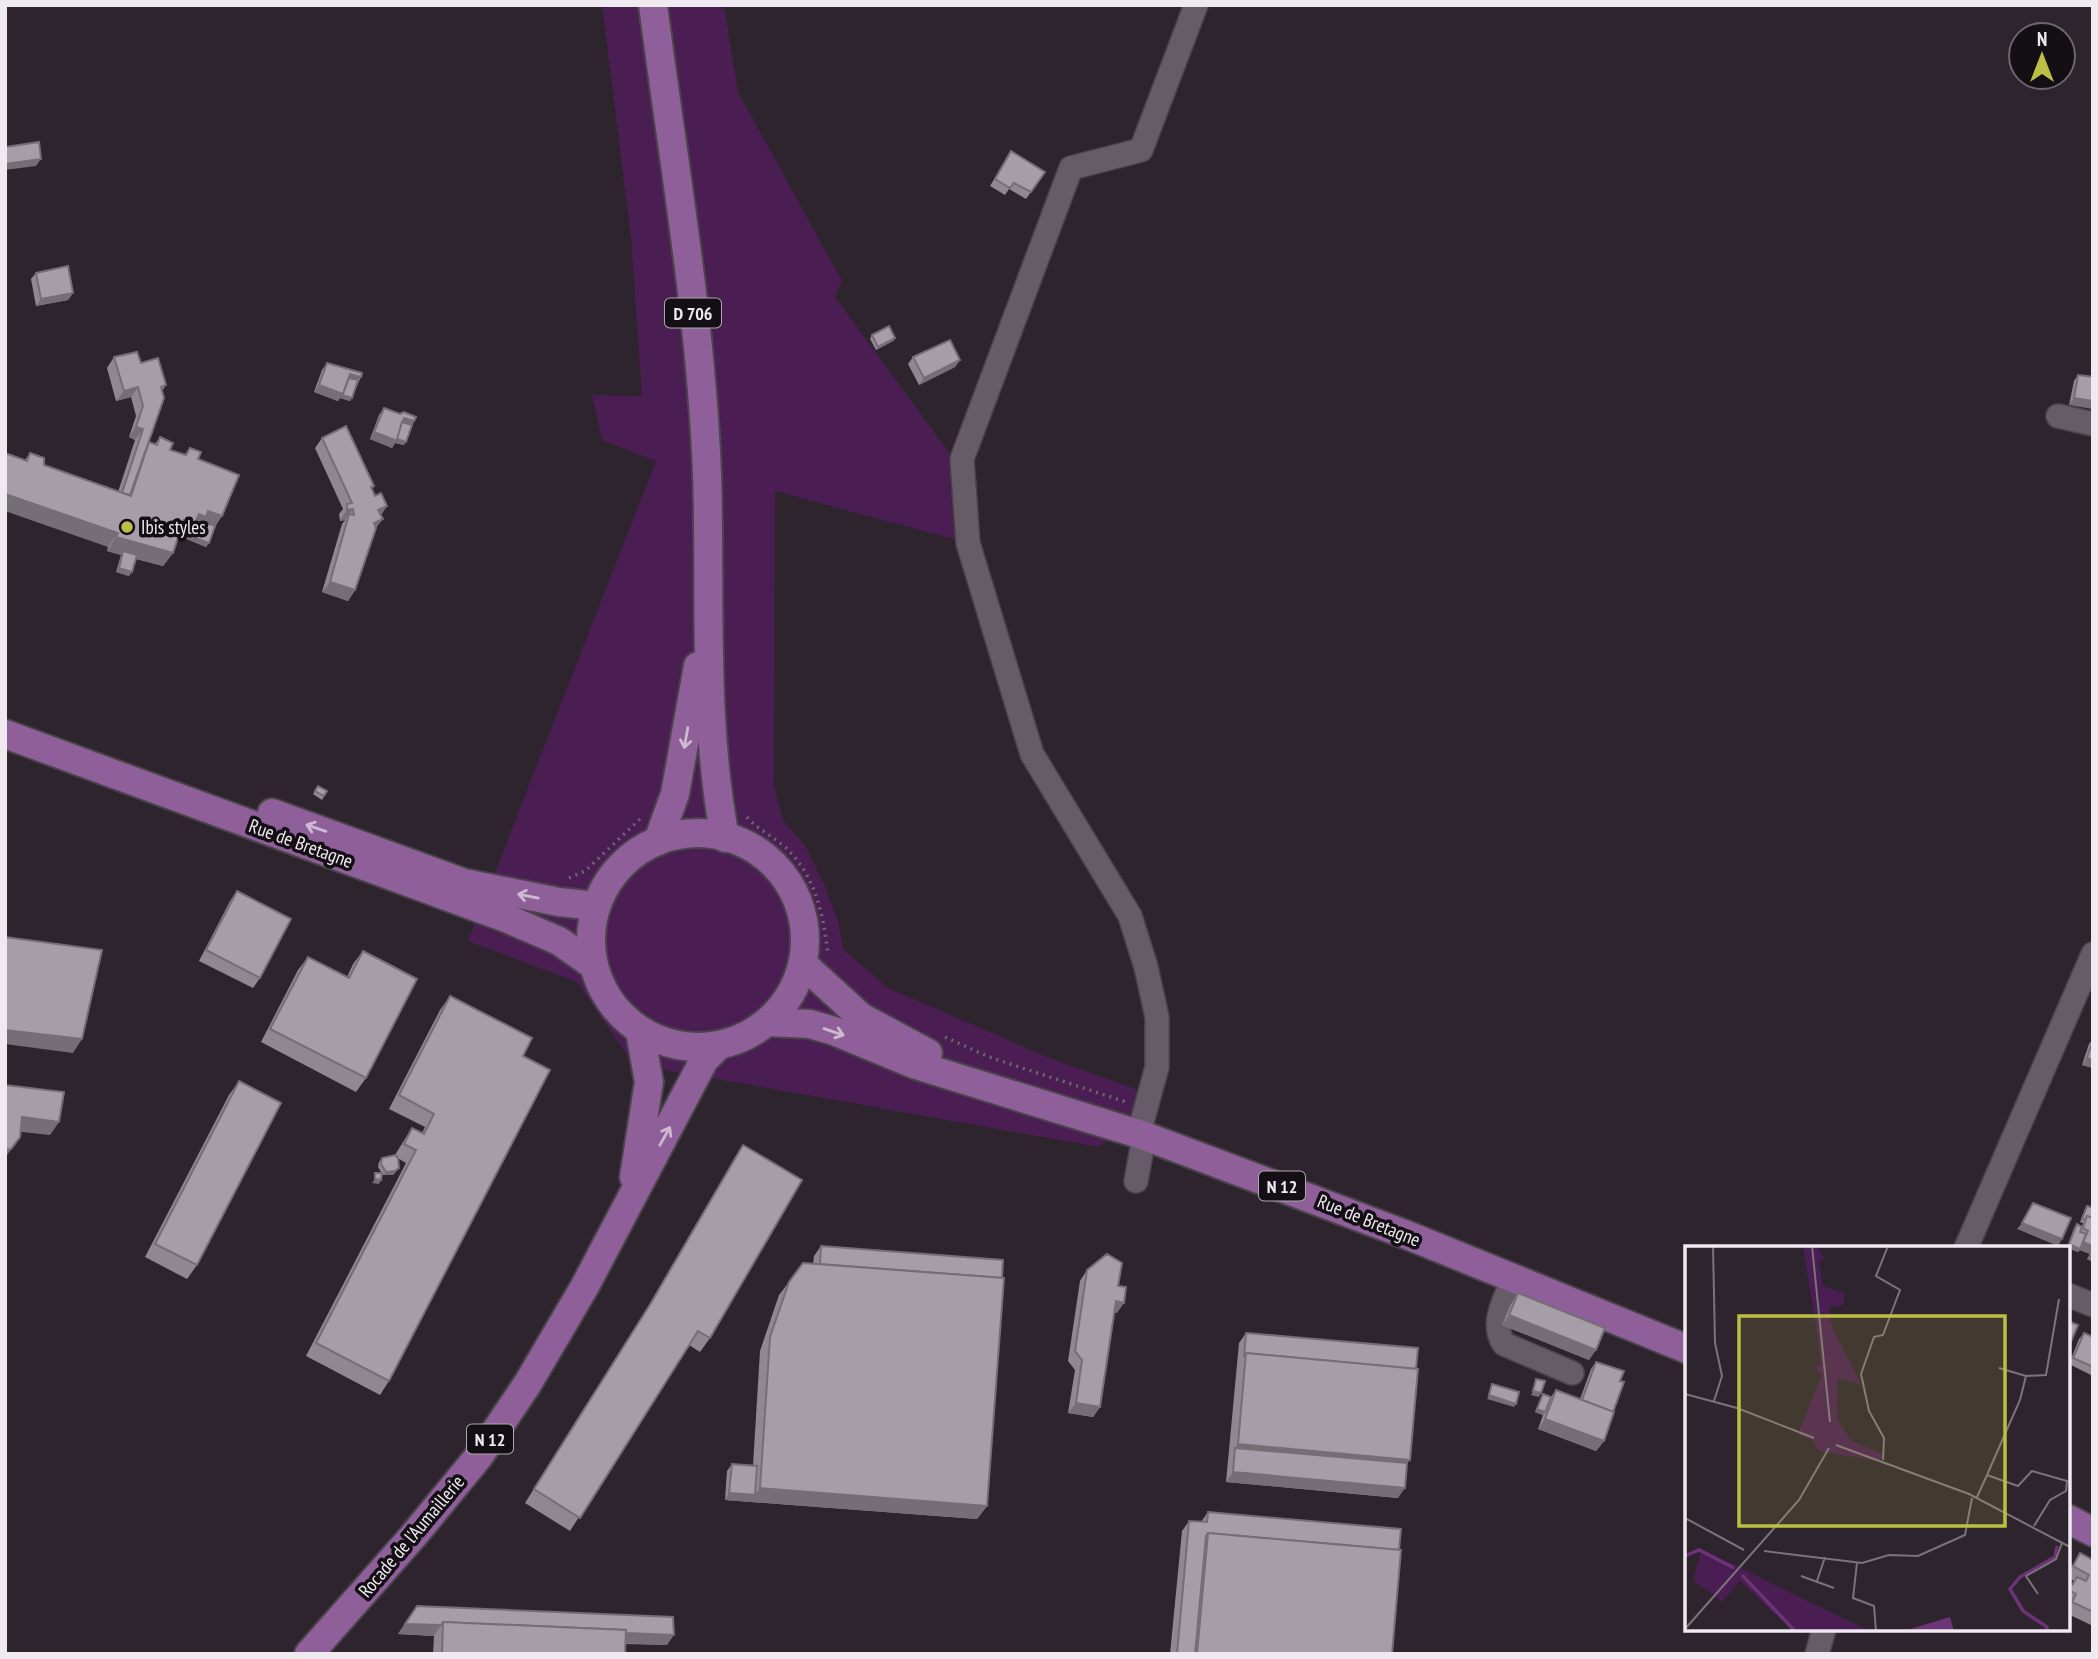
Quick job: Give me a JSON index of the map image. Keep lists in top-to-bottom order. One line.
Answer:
{"streets":{"main road":["D 706","Rue de Bretagne","N 12","Rocade de l'Aumaillerie"]},"crossings":[["D 706","Rue de Bretagne"],["D 706","Rocade de l'Aumaillerie"],["Rue de Bretagne","Rocade de l'Aumaillerie"]],"places":["Ibis styles"],"north":"top"}
